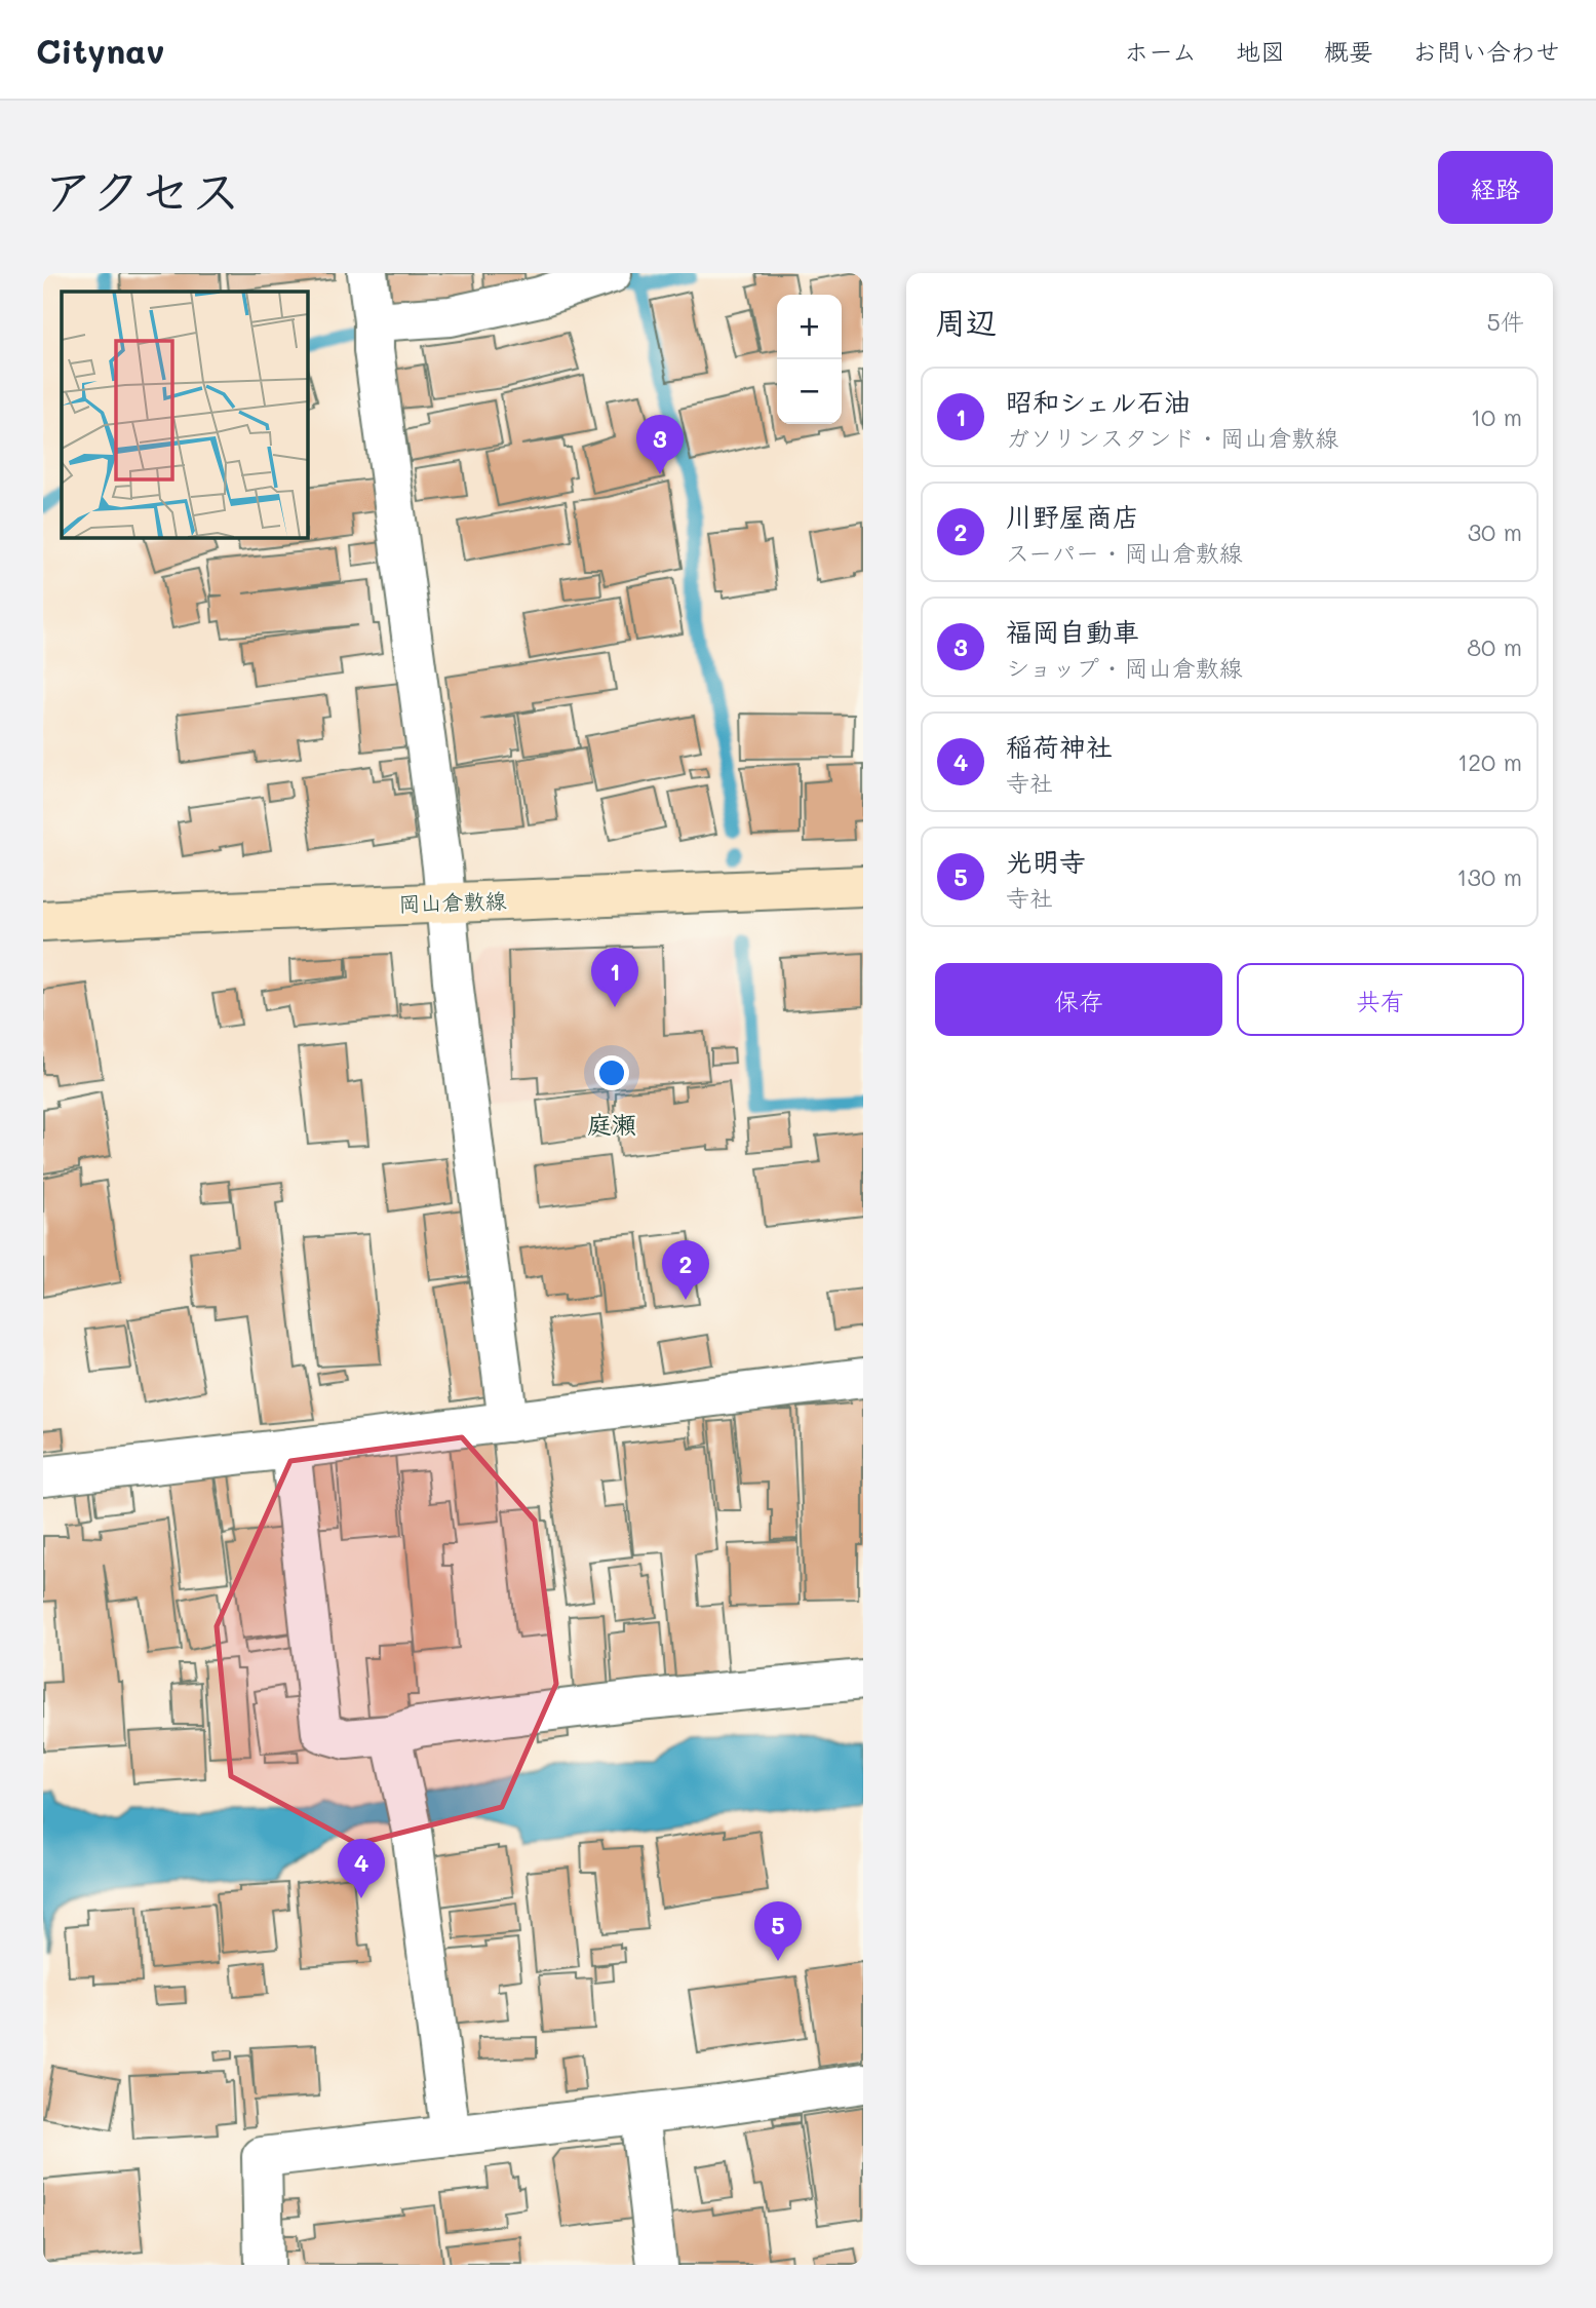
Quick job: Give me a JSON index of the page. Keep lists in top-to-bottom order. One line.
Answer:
{"streets":{"main road":["岡山倉敷線"]},"districts":["庭瀬"],"page":{"header":"Citynav","nav":["ホーム","地図","概要","お問い合わせ"],"title":"アクセス","buttons":["経路",["保存","共有"]],"heading":["周辺","5件"],"map_buttons":["+","−"],"list":[{"mark":"1","name":"昭和シェル石油","note":"ガソリンスタンド · 岡山倉敷線","value":"10 m"},{"mark":"2","name":"川野屋商店","note":"スーパー · 岡山倉敷線","value":"30 m"},{"mark":"3","name":"福岡自動車","note":"ショップ · 岡山倉敷線","value":"80 m"},{"mark":"4","name":"稲荷神社","note":"寺社","value":"120 m"},{"mark":"5","name":"光明寺","note":"寺社","value":"130 m"}],"pins":["3","1","2","4","5"]}}
